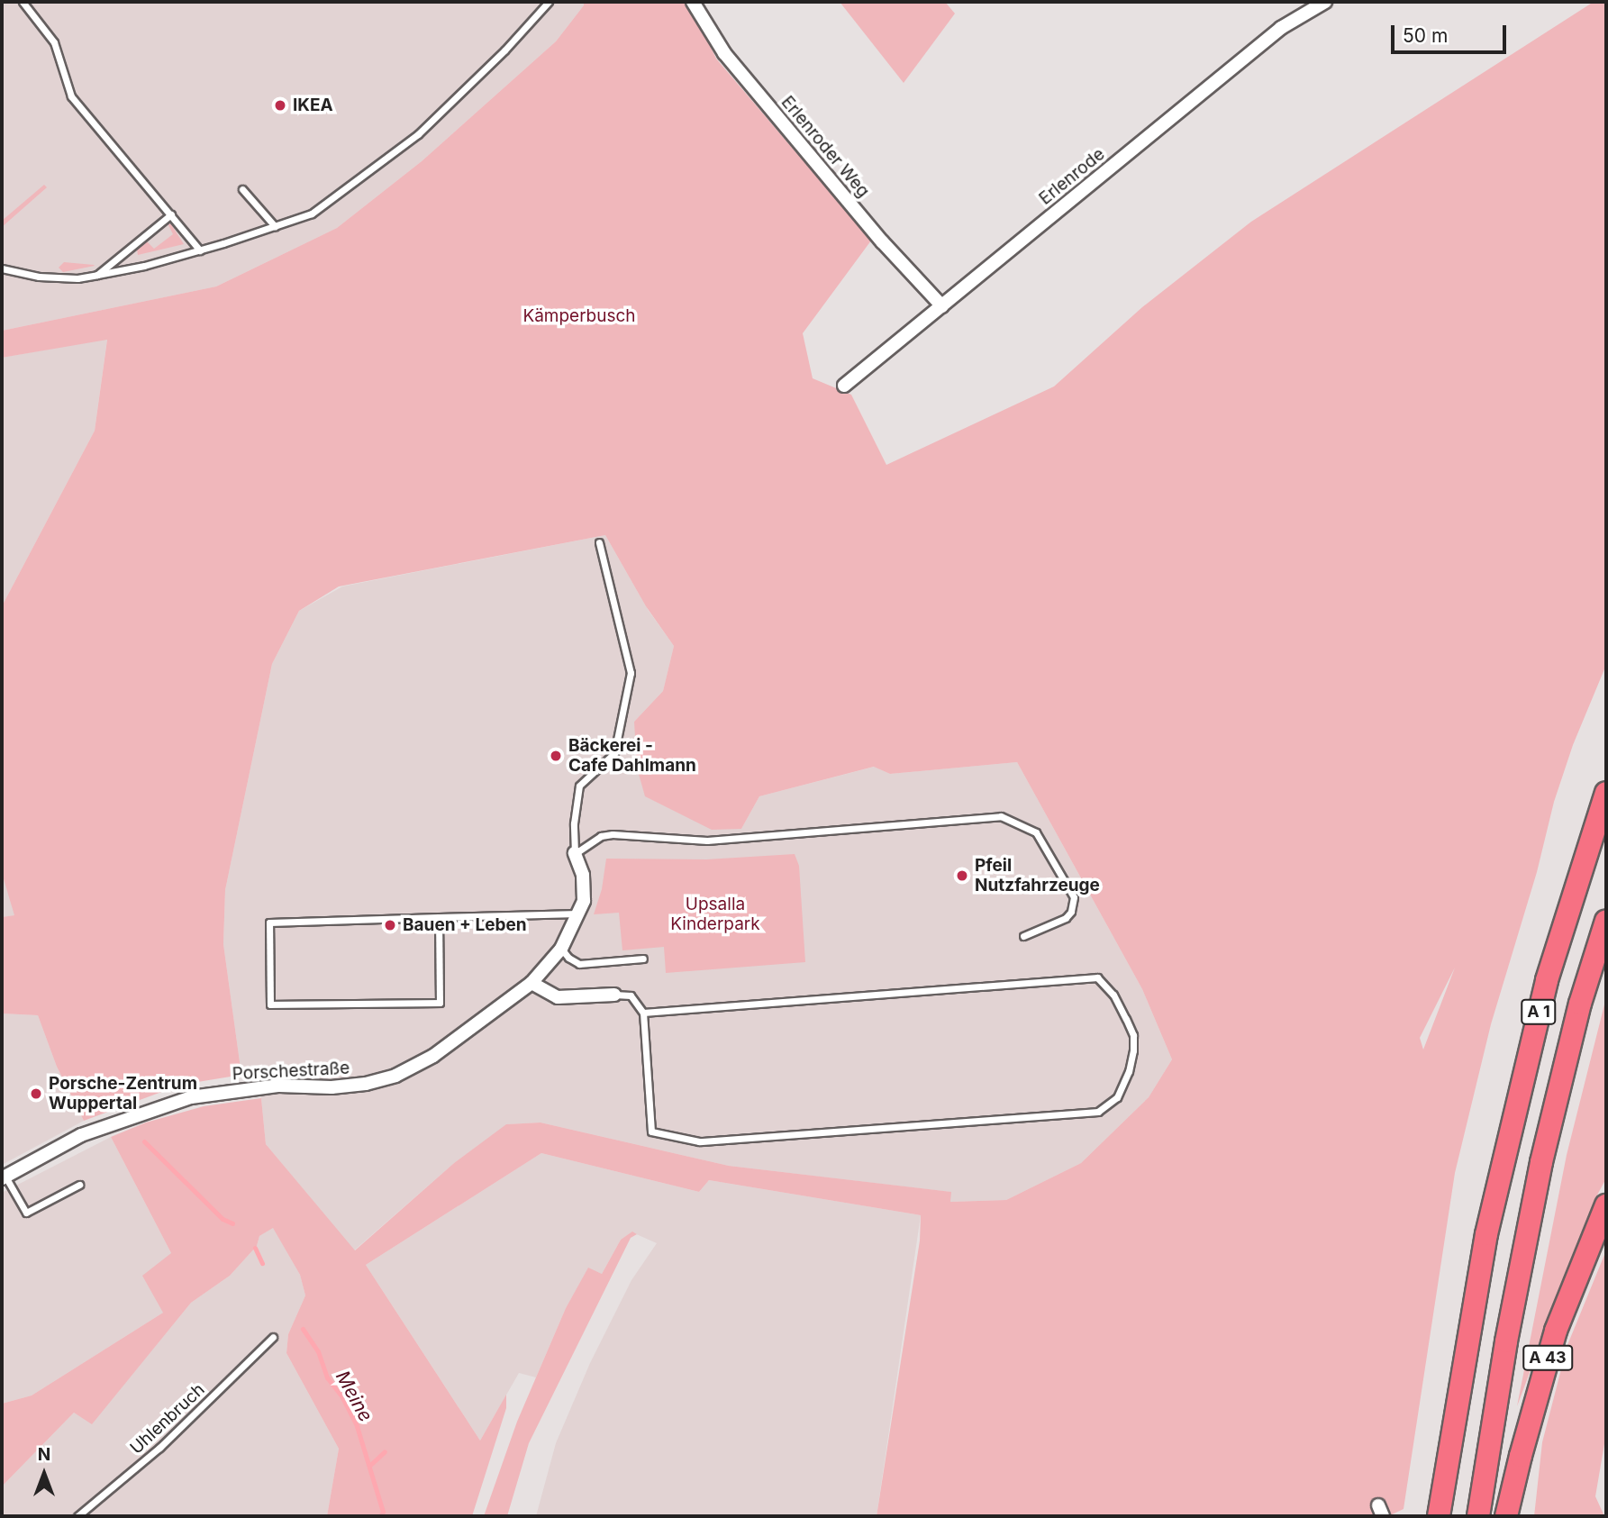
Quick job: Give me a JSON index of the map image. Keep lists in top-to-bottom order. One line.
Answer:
{"streets":{"highway":["A 1","A 43"],"street":["Erlenroder Weg","Erlenrode","Porschestraße"],"lane":["Uhlenbruch"]},"crossings":[["Erlenroder Weg","Erlenrode"]],"water":["Meine"],"parks":["Kämperbusch","Upsalla Kinderpark"],"places":["IKEA","Bäckerei - Cafe Dahlmann","Pfeil Nutzfahrzeuge","Bauen + Leben","Porsche-Zentrum Wuppertal"],"scale_bar":"50 m","north":"top"}
